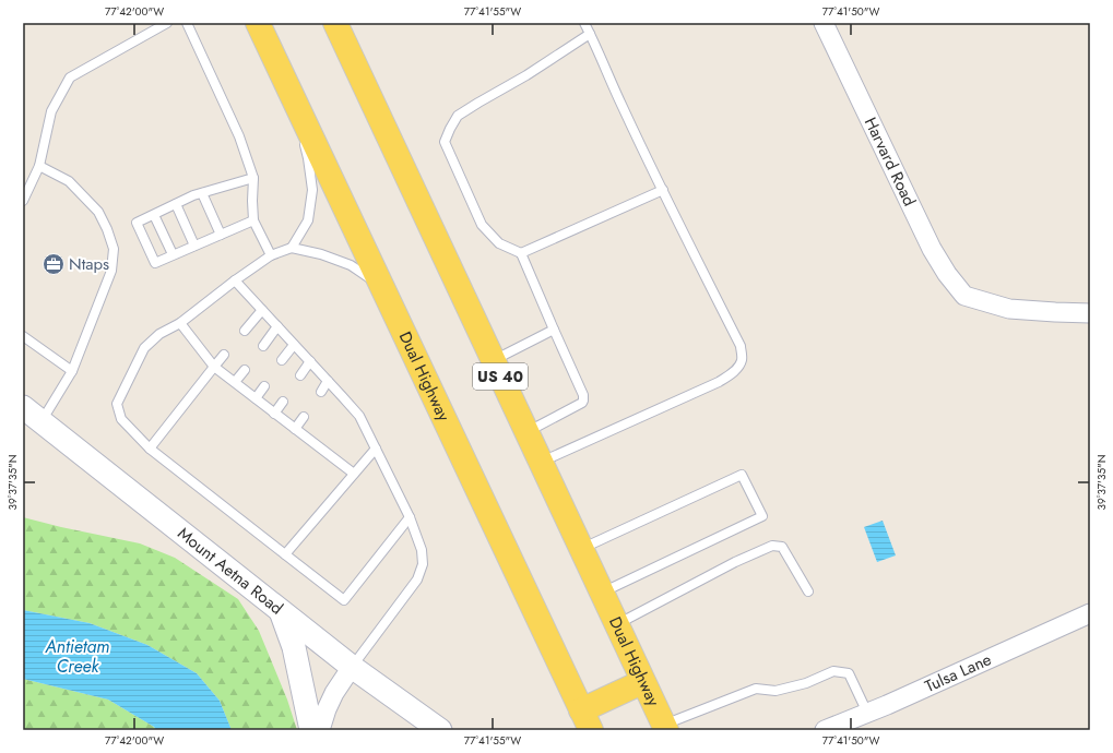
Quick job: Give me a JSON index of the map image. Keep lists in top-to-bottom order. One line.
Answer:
{"streets":{"main road":["Dual Highway","US 40"],"street":["Harvard Road","Mount Aetna Road","Tulsa Lane"]},"water":["Antietam Creek"],"places":{"office":["Ntaps"]},"coordinates":["77°42'00\"W","77°41'55\"W","77°41'50\"W","39°37'35\"N"]}
